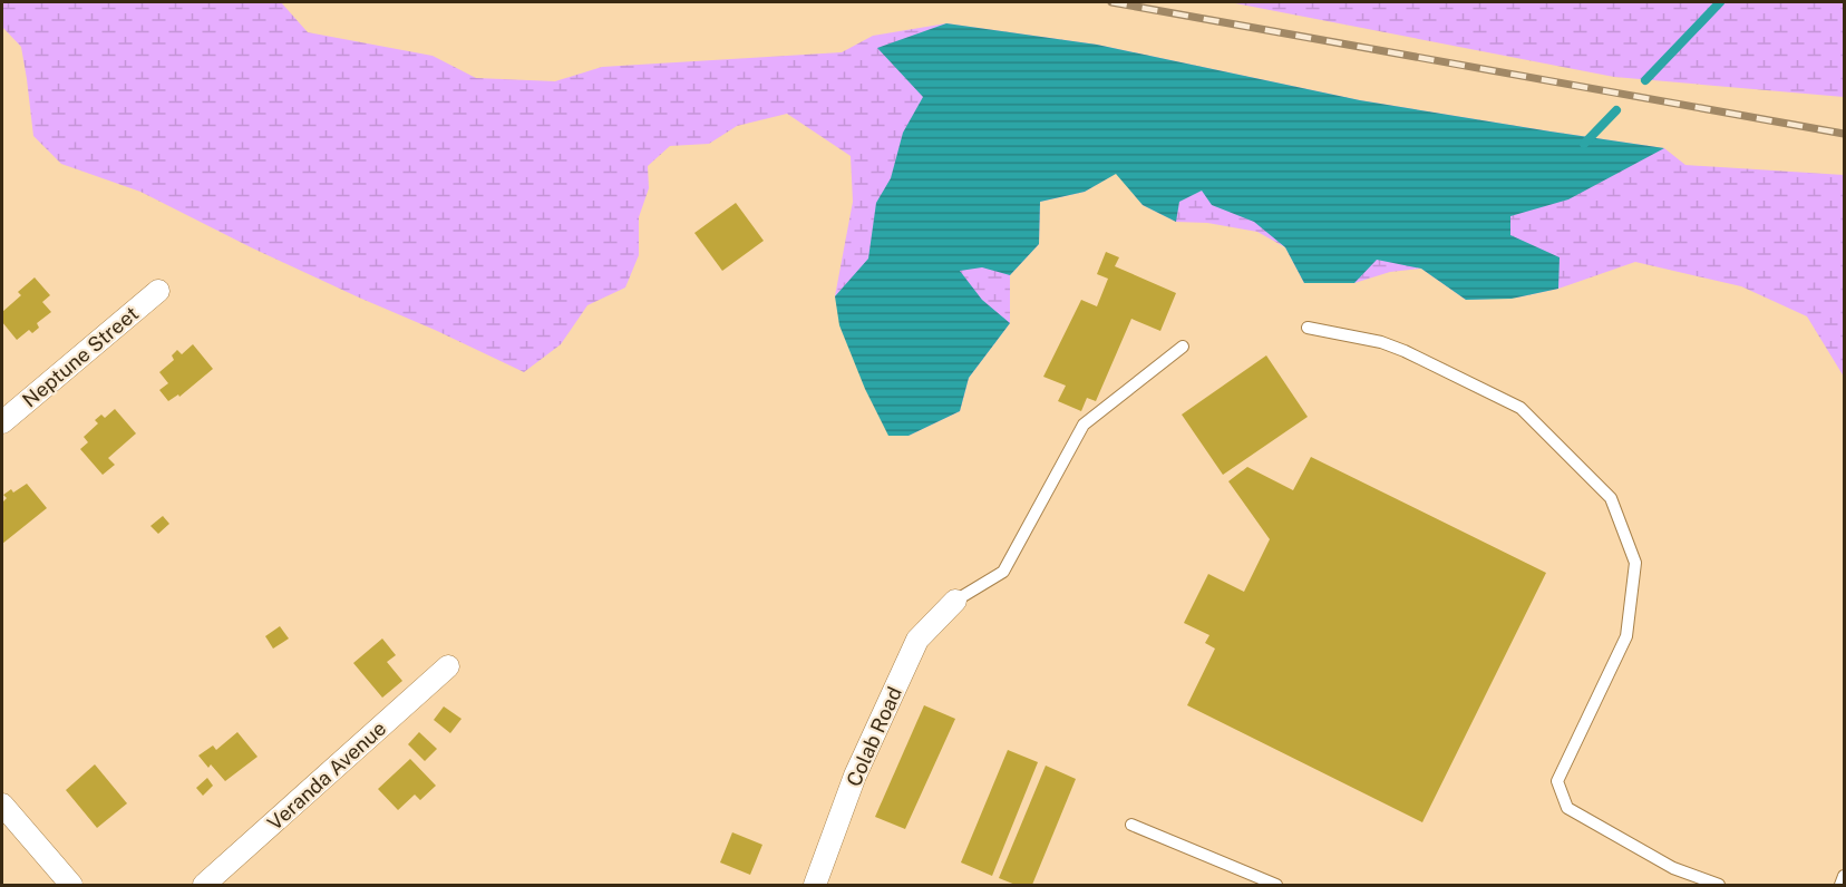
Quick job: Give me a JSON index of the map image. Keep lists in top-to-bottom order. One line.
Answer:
{"streets":{"street":["Neptune Street","Colab Road","Veranda Avenue"]}}
